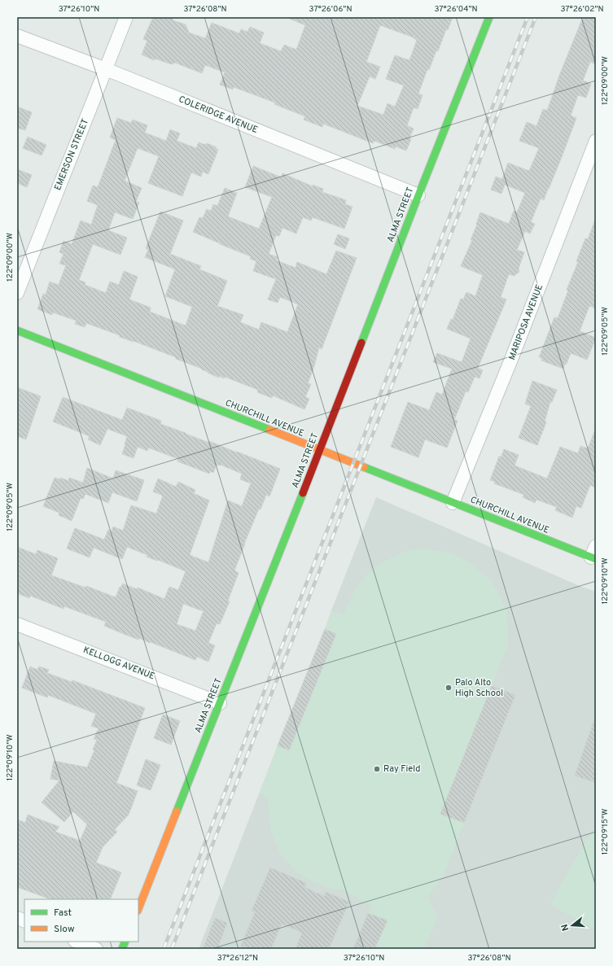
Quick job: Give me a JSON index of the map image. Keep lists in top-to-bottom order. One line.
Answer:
{"streets":{"main road":["ALMA STREET","CHURCHILL AVENUE"],"street":["COLERIDGE AVENUE","EMERSON STREET","MARIPOSA AVENUE","KELLOGG AVENUE"]},"crossings":[["COLERIDGE AVENUE","EMERSON STREET"],["COLERIDGE AVENUE","ALMA STREET"],["ALMA STREET","CHURCHILL AVENUE"],["ALMA STREET","KELLOGG AVENUE"],["MARIPOSA AVENUE","CHURCHILL AVENUE"]],"places":["Palo Alto High School","Ray Field"],"legend":["Fast","Slow"],"north":"left","coordinates":["37°26'10\"N","37°26'08\"N","37°26'06\"N","37°26'04\"N","37°26'02\"N","122°09'00\"W","122°09'05\"W","122°09'10\"W","122°09'15\"W","37°26'12\"N"]}
